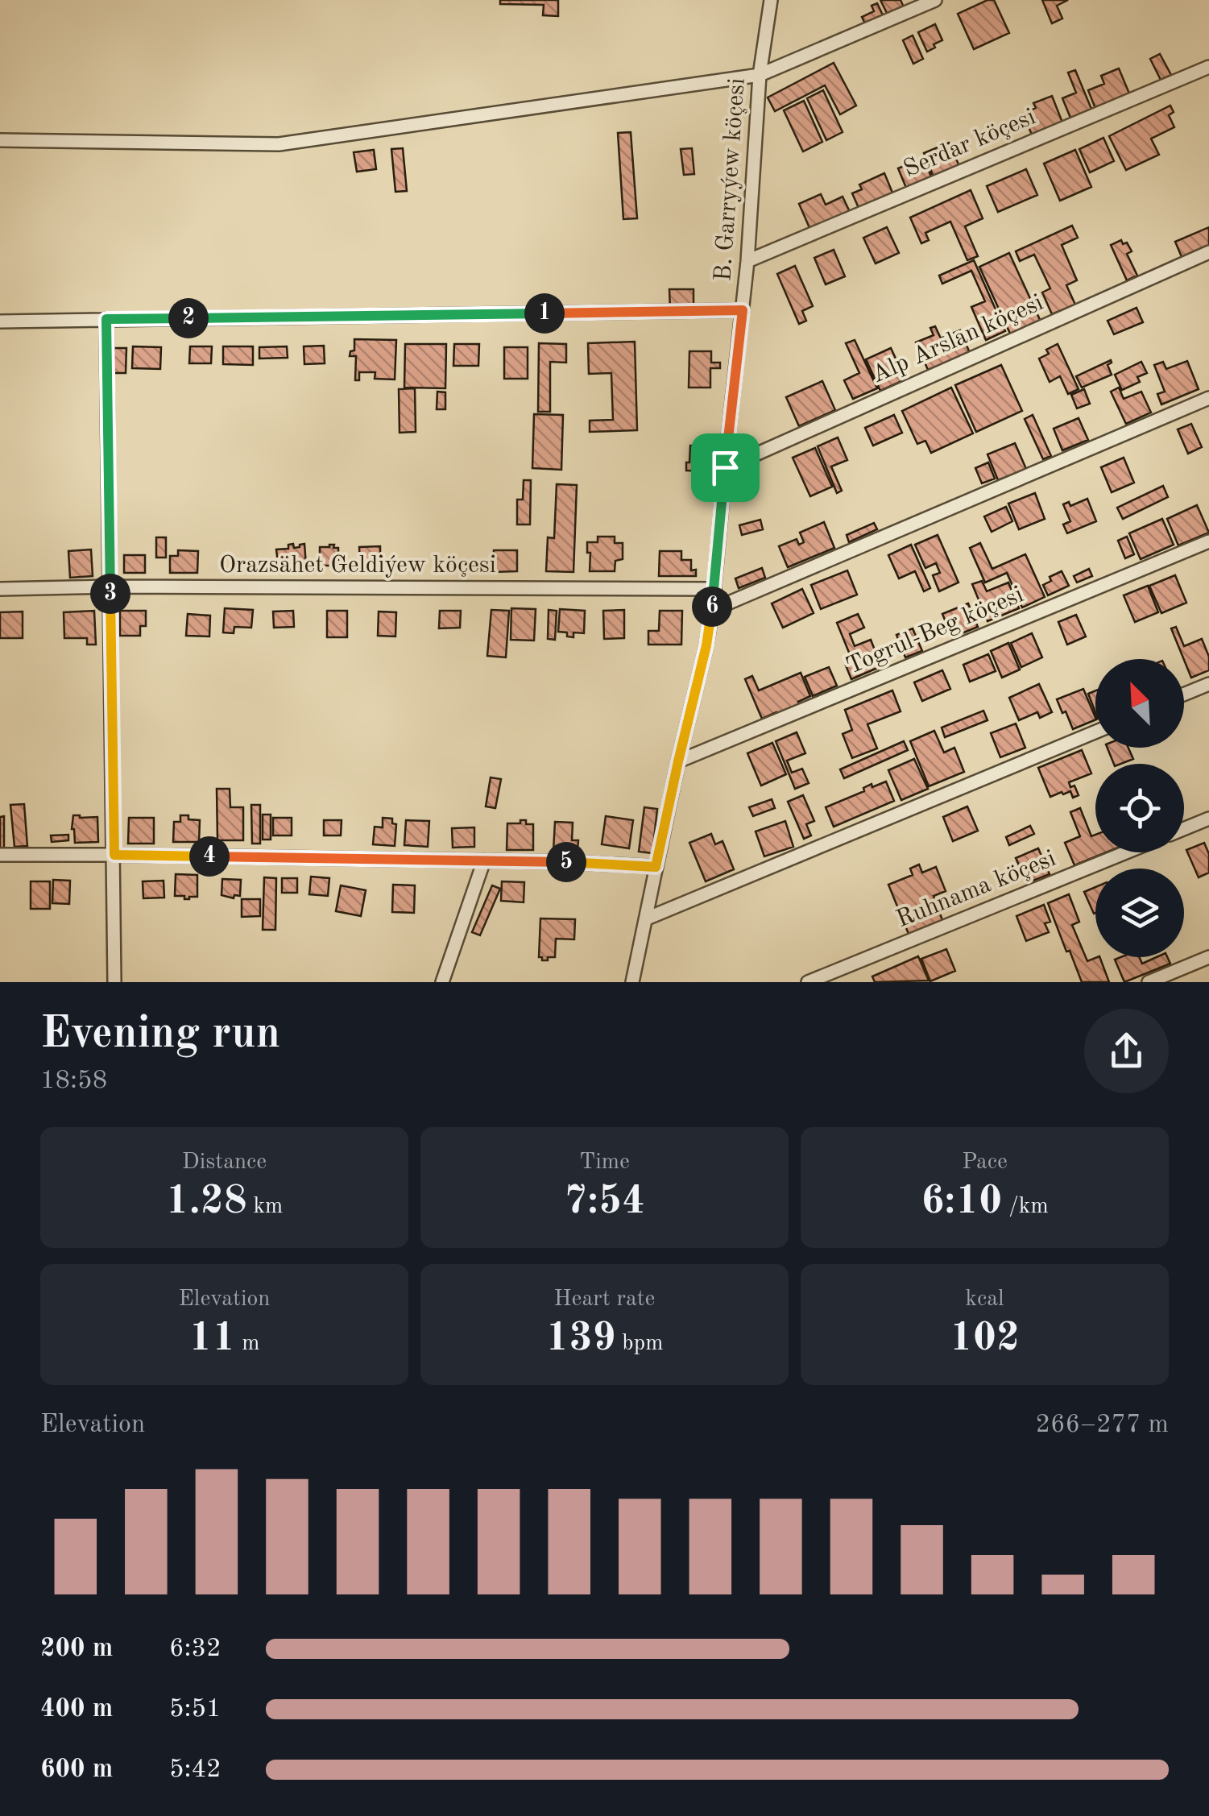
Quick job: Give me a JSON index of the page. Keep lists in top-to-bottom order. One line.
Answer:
{"streets":{"street":["Serdar köçesi","B. Garryýew köçesi","Alp Arslan köçesi","Orazsähet Geldiýew köçesi","Togrul-Beg köçesi","Ruhnama köçesi"]},"crossings":[["Serdar köçesi","B. Garryýew köçesi"],["B. Garryýew köçesi","Alp Arslan köçesi"],["B. Garryýew köçesi","Orazsähet Geldiýew köçesi"],["B. Garryýew köçesi","Togrul-Beg köçesi"]],"north":"top left","page":{"pins":["1","2","3","6","4","5"],"heading":["Evening run","18:58"],"stats":[["Distance","1.28 km"],["Time","7:54"],["Pace","6:10 /km"],["Elevation","11 m"],["Heart rate","139 bpm"],["kcal","102"]],"chart":["Elevation","266–277 m"],"list":[{"name":"200 m","note":"6:32"},{"name":"400 m","note":"5:51"},{"name":"600 m","note":"5:42"}]}}
